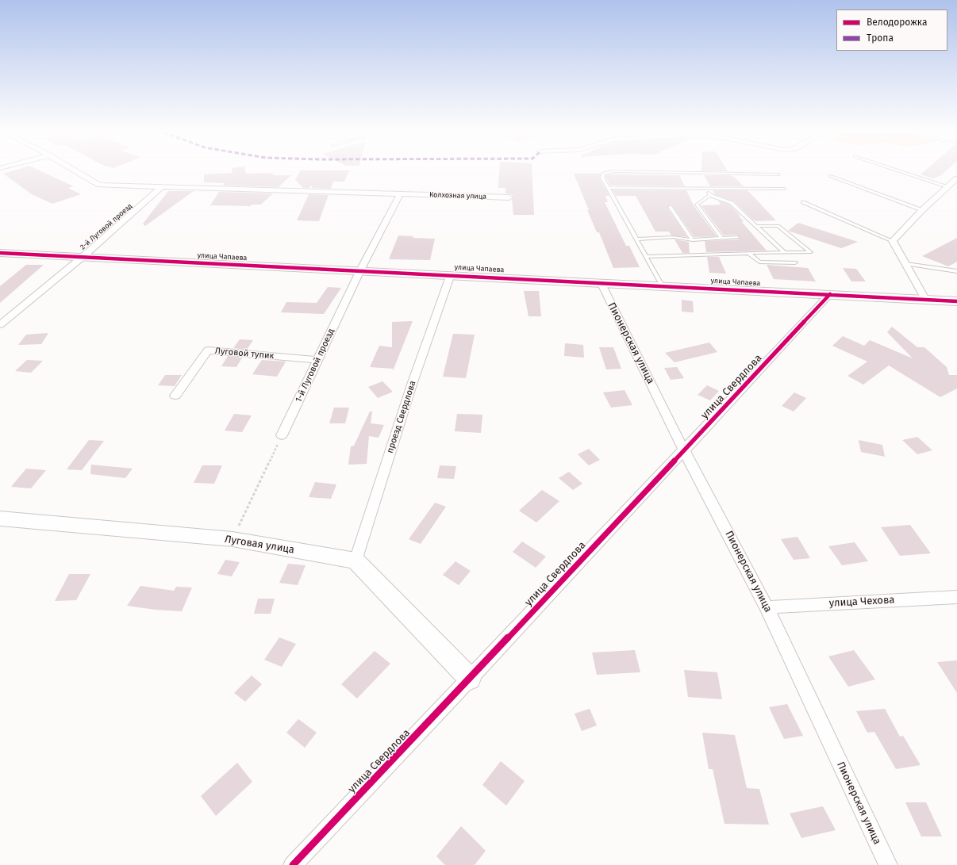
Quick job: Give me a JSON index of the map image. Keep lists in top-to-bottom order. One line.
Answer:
{"streets":{"street":["Колхозная улица","2-й Луговой проезд","улица Чапаева","Пионерская улица","Луговой тупик","1-й Луговой проезд","улица Свердлова","проезд Свердлова","Луговая улица","улица Чехова"]},"crossings":[["Колхозная улица","2-й Луговой проезд"],["Колхозная улица","1-й Луговой проезд"],["2-й Луговой проезд","улица Чапаева"],["улица Чапаева","Пионерская улица"],["улица Чапаева","1-й Луговой проезд"],["улица Чапаева","улица Свердлова"],["улица Чапаева","проезд Свердлова"],["Пионерская улица","улица Свердлова"],["Пионерская улица","улица Чехова"],["Луговой тупик","1-й Луговой проезд"],["проезд Свердлова","Луговая улица"]],"legend":["Велодорожка","Тропа"]}
